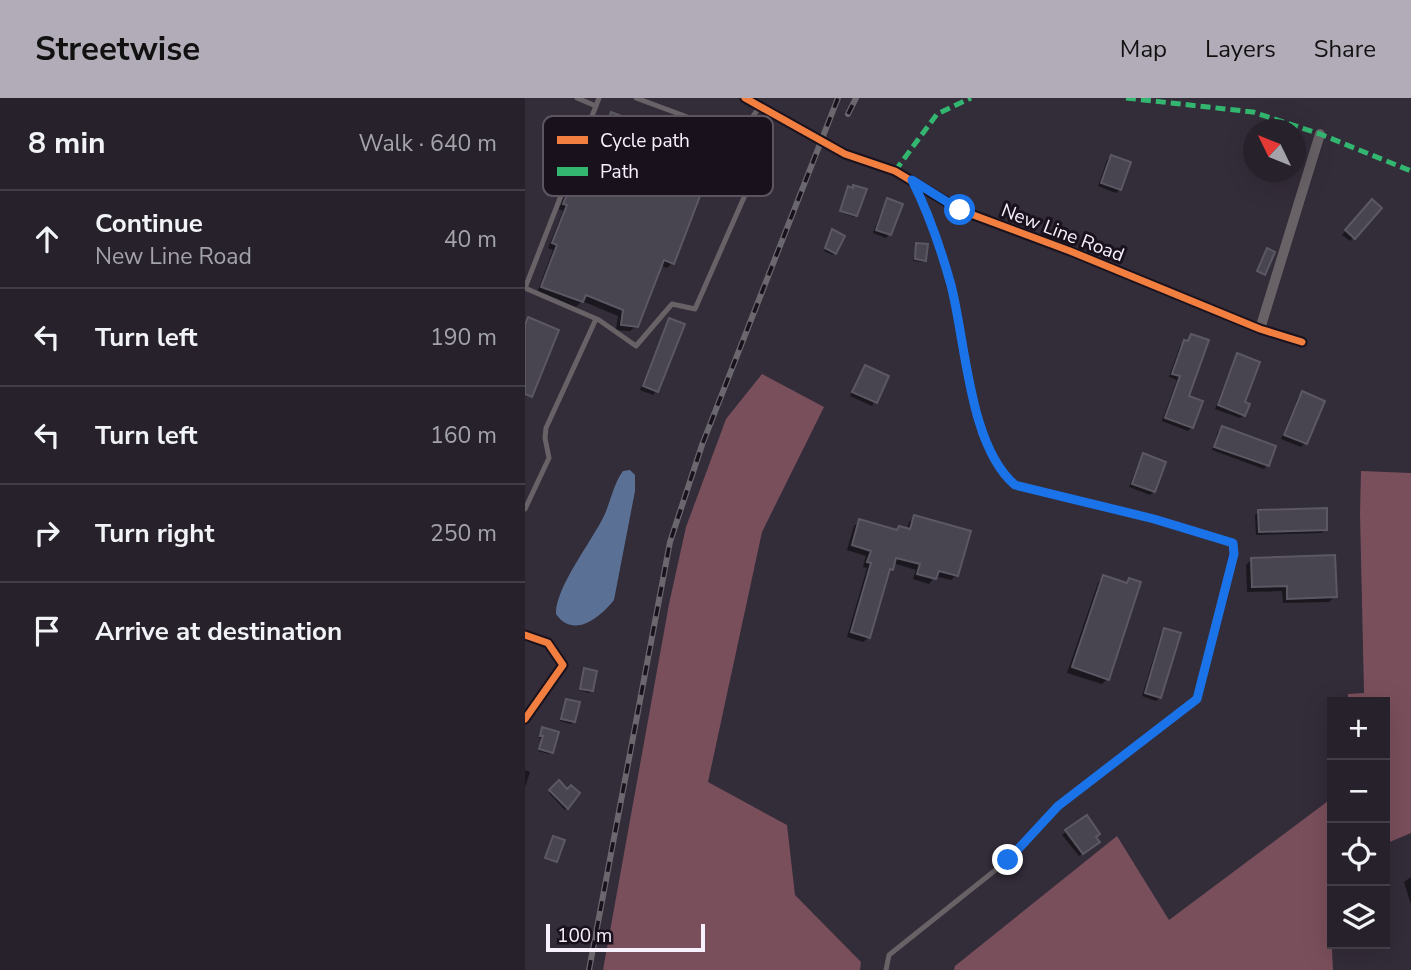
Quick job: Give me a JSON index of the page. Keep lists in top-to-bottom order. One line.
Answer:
{"streets":{"street":["New Line Road"]},"legend":["Cycle path","Path"],"scale_bar":"100 m","north":"top left","page":{"header":"Streetwise","nav":["Map","Layers","Share"],"heading":["8 min","Walk · 640 m"],"list":[["Continue","New Line Road","40 m"],["Turn left","190 m"],["Turn left","160 m"],["Turn right","250 m"],"Arrive at destination"],"map_buttons":["+","−"],"scale":"100 m"}}
